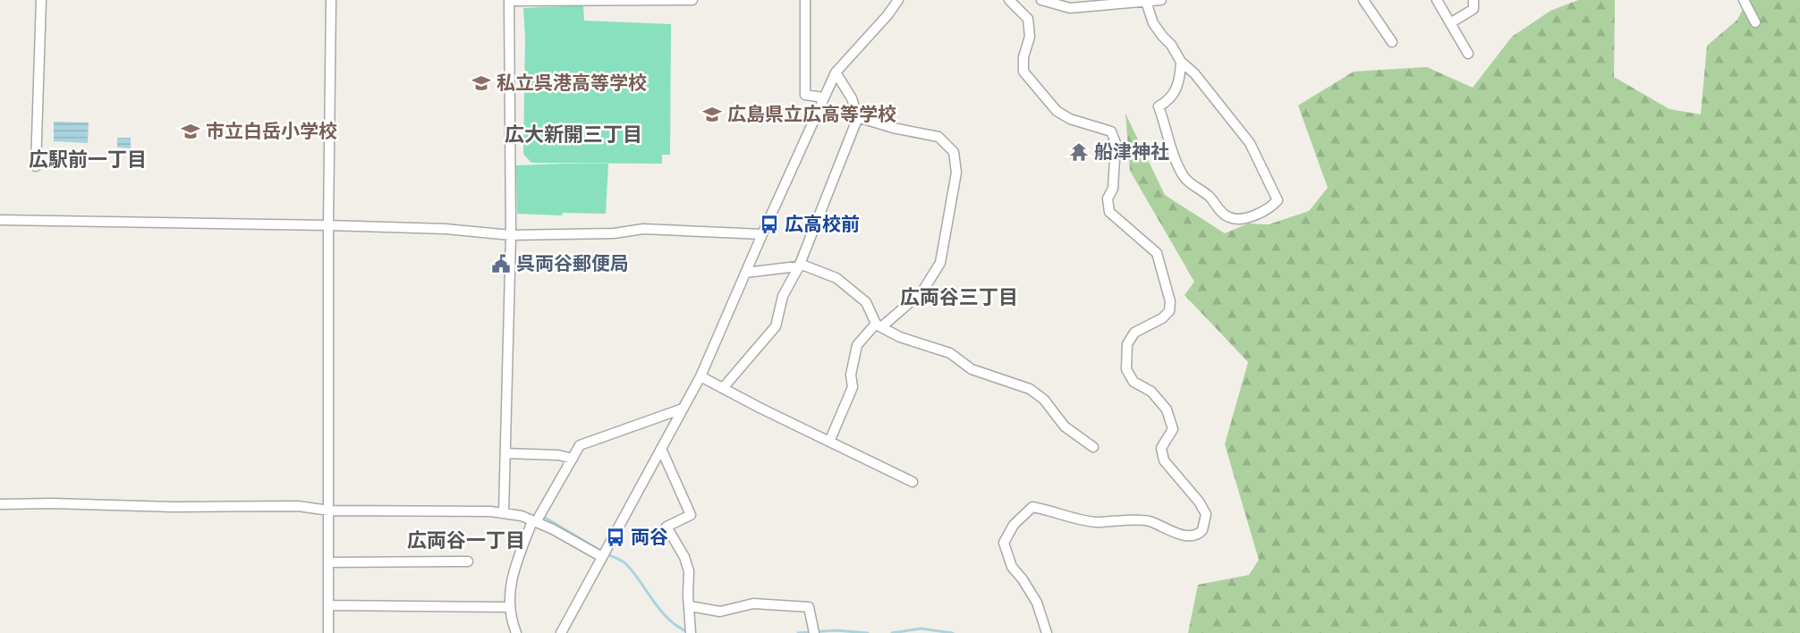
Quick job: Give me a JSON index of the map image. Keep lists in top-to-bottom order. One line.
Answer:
{"districts":["広大新開三丁目","広駅前一丁目","広両谷三丁目","広両谷一丁目"],"places":{"school or university":["私立呉港高等学校","広島県立広高等学校","市立白岳小学校"],"temple":["船津神社"],"bus stop":["広高校前","両谷"],"public building":["呉両谷郵便局"]}}
